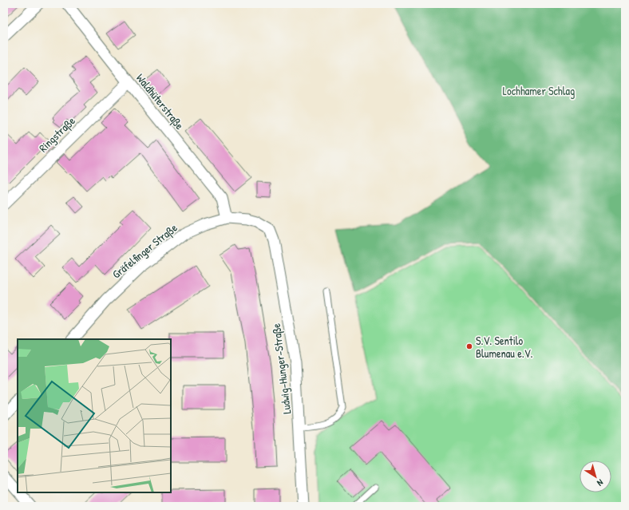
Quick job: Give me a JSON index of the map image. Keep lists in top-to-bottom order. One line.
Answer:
{"streets":{"street":["Waldhüterstraße","Ringstraße","Gräfelfinger Straße","Ludwig-Hunger-Straße"]},"crossings":[["Waldhüterstraße","Ringstraße"],["Waldhüterstraße","Gräfelfinger Straße"],["Gräfelfinger Straße","Ludwig-Hunger-Straße"]],"parks":["Lochhamer Schlag"],"places":["S.V. Sentilo Blumenau e.V."],"north":"bottom right"}
